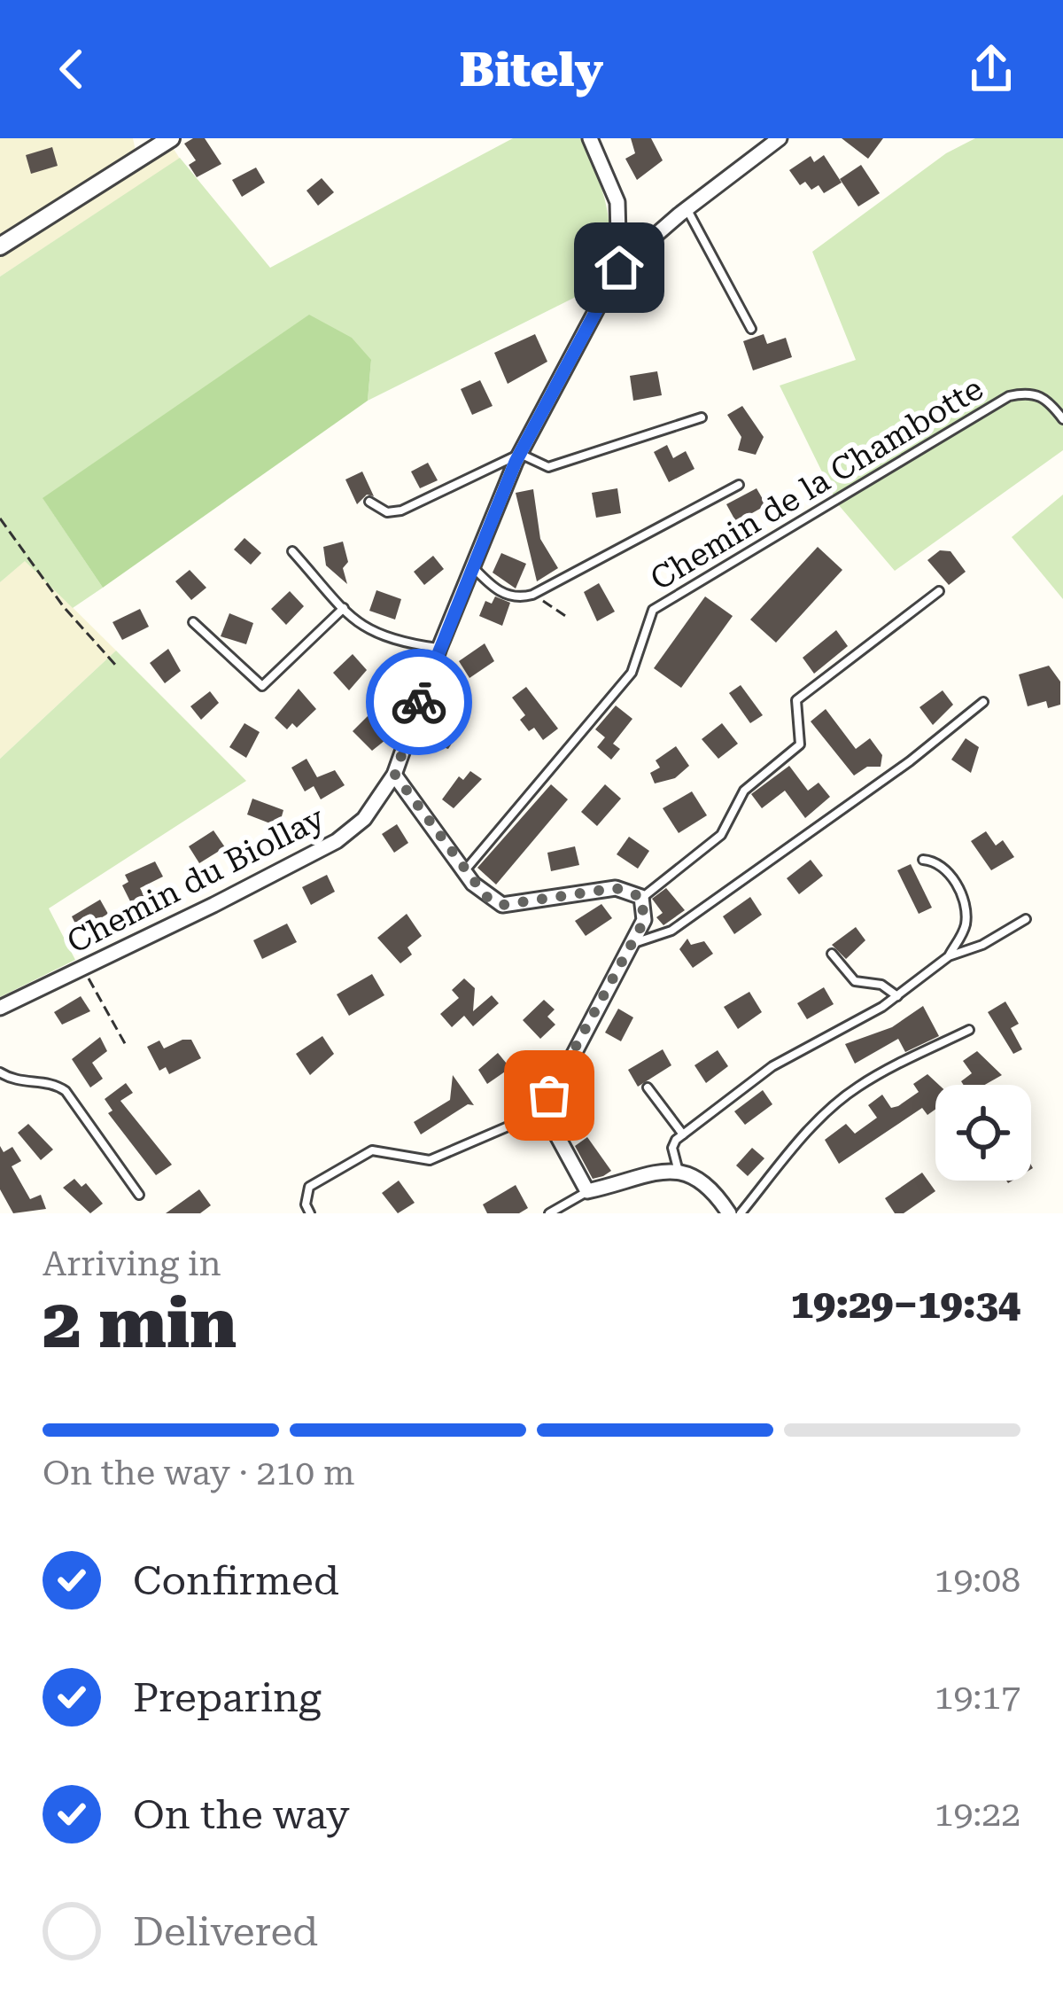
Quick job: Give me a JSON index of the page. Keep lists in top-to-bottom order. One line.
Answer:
{"streets":{"street":["Chemin du Biollay"],"lane":["Chemin de la Chambotte"]},"page":{"header":"Bitely","heading":["2 min","Arriving in","19:29–19:34"],"bar":"On the way · 210 m","list":[["Confirmed","19:08"],["Preparing","19:17"],["On the way","19:22"],"Delivered"]}}
